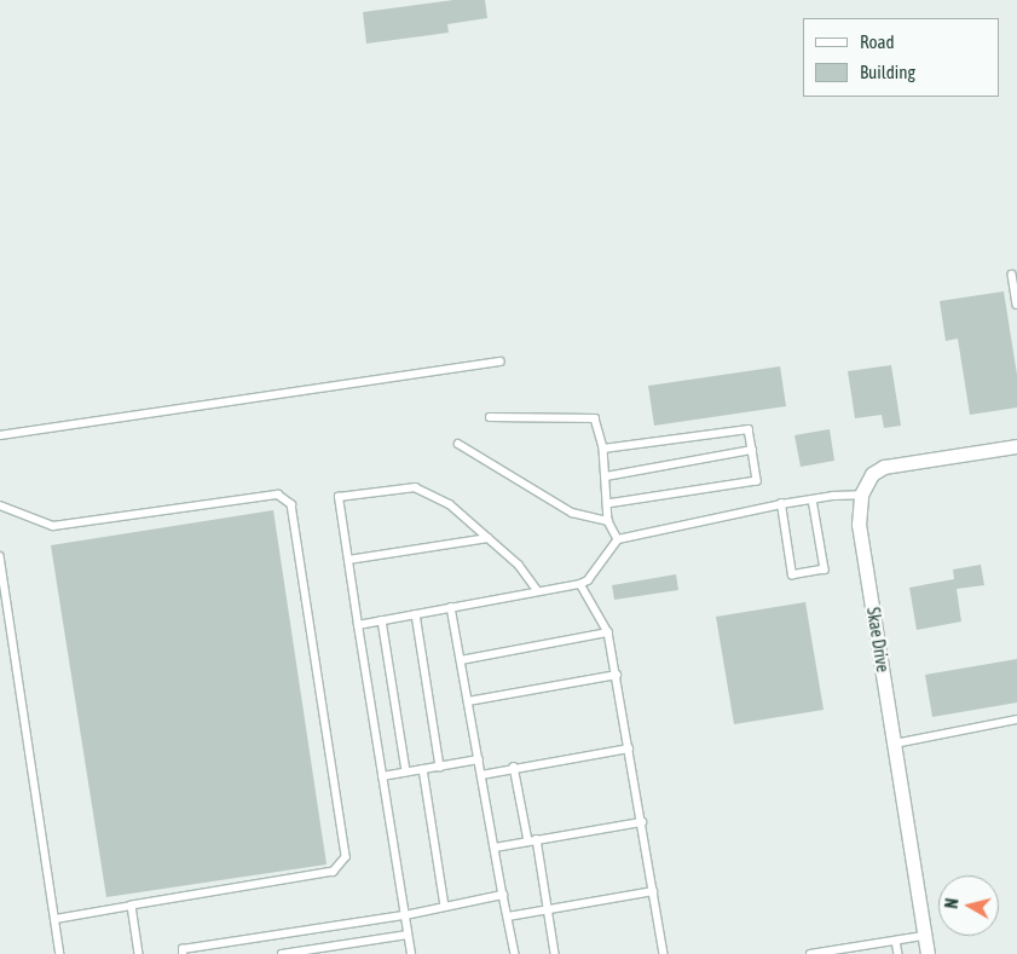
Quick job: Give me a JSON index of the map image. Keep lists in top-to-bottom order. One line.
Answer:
{"streets":{"street":["Skae Drive"]},"legend":["Road","Building"],"north":"left"}
